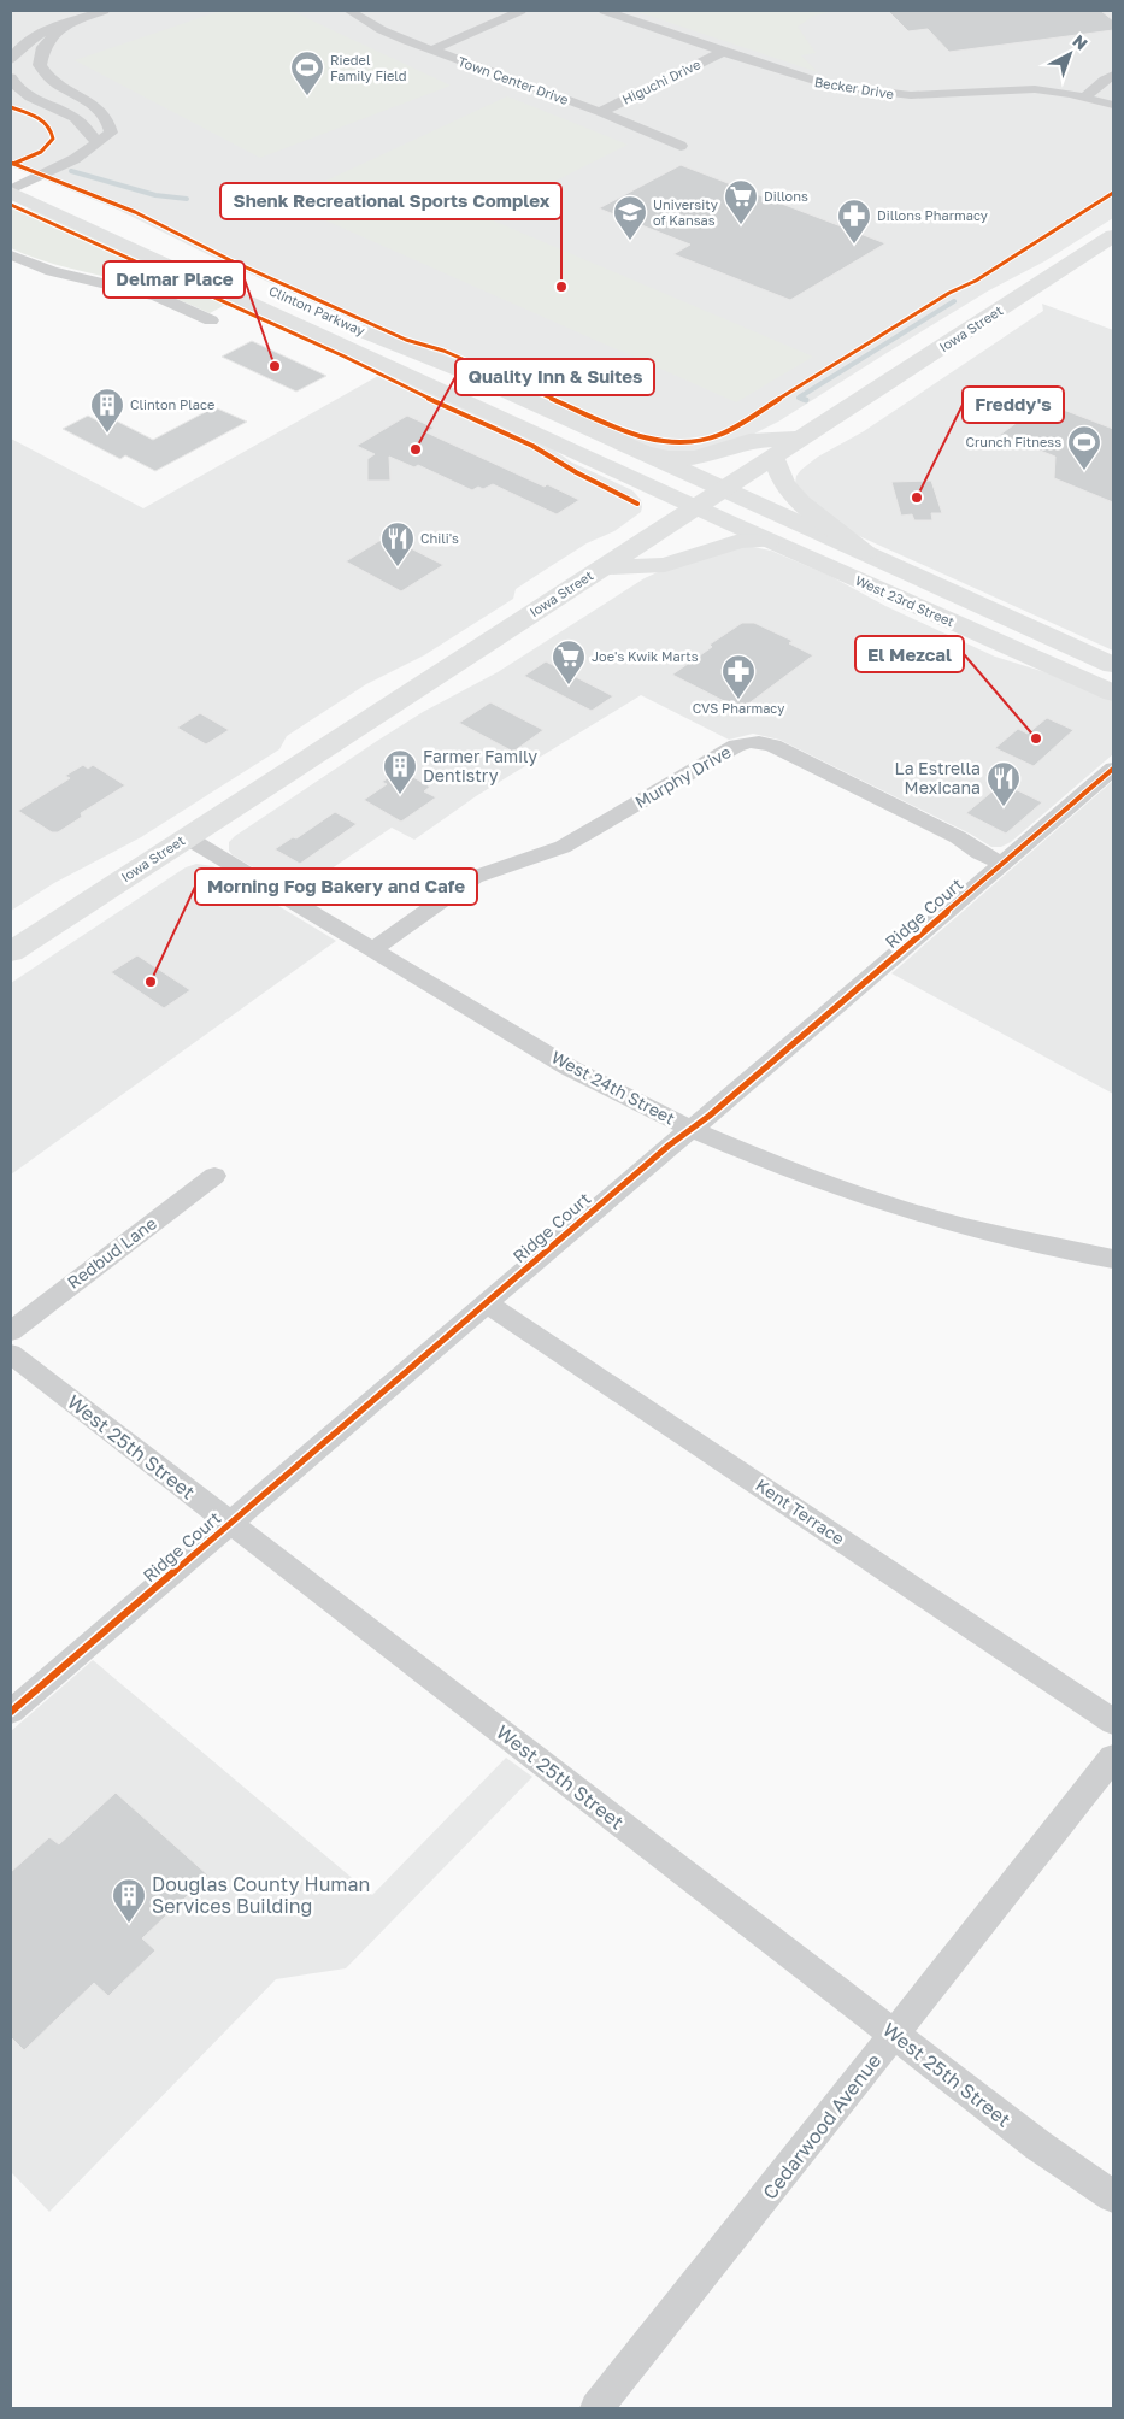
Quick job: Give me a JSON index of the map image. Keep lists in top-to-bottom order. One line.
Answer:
{"streets":{"main road":["Clinton Parkway","Iowa Street","West 23rd Street"],"street":["Town Center Drive","Higuchi Drive","Becker Drive","Murphy Drive","Ridge Court","West 24th Street","Redbud Lane","West 25th Street","Kent Terrace","Cedarwood Avenue"]},"crossings":[["Town Center Drive","Higuchi Drive"],["Higuchi Drive","Becker Drive"],["Clinton Parkway","Iowa Street"],["Clinton Parkway","West 23rd Street"],["Iowa Street","West 23rd Street"],["Iowa Street","West 24th Street"],["Murphy Drive","Ridge Court"],["Murphy Drive","West 24th Street"],["Ridge Court","West 24th Street"],["Ridge Court","West 25th Street"],["Ridge Court","Kent Terrace"],["West 25th Street","Cedarwood Avenue"]],"places":{"sports":["Riedel Family Field","Crunch Fitness"],"supermarket":["Dillons","Joe's Kwik Marts"],"school or university":["University of Kansas"],"pharmacy":["Dillons Pharmacy","CVS Pharmacy"],"other":["Shenk Recreational Sports Complex","Delmar Place","Quality Inn & Suites","Freddy's","El Mezcal","Morning Fog Bakery and Cafe"],"building":["Clinton Place","Farmer Family Dentistry","Douglas County Human Services Building"],"restaurant":["Chili's","La Estrella Mexicana"]},"north":"top right"}
